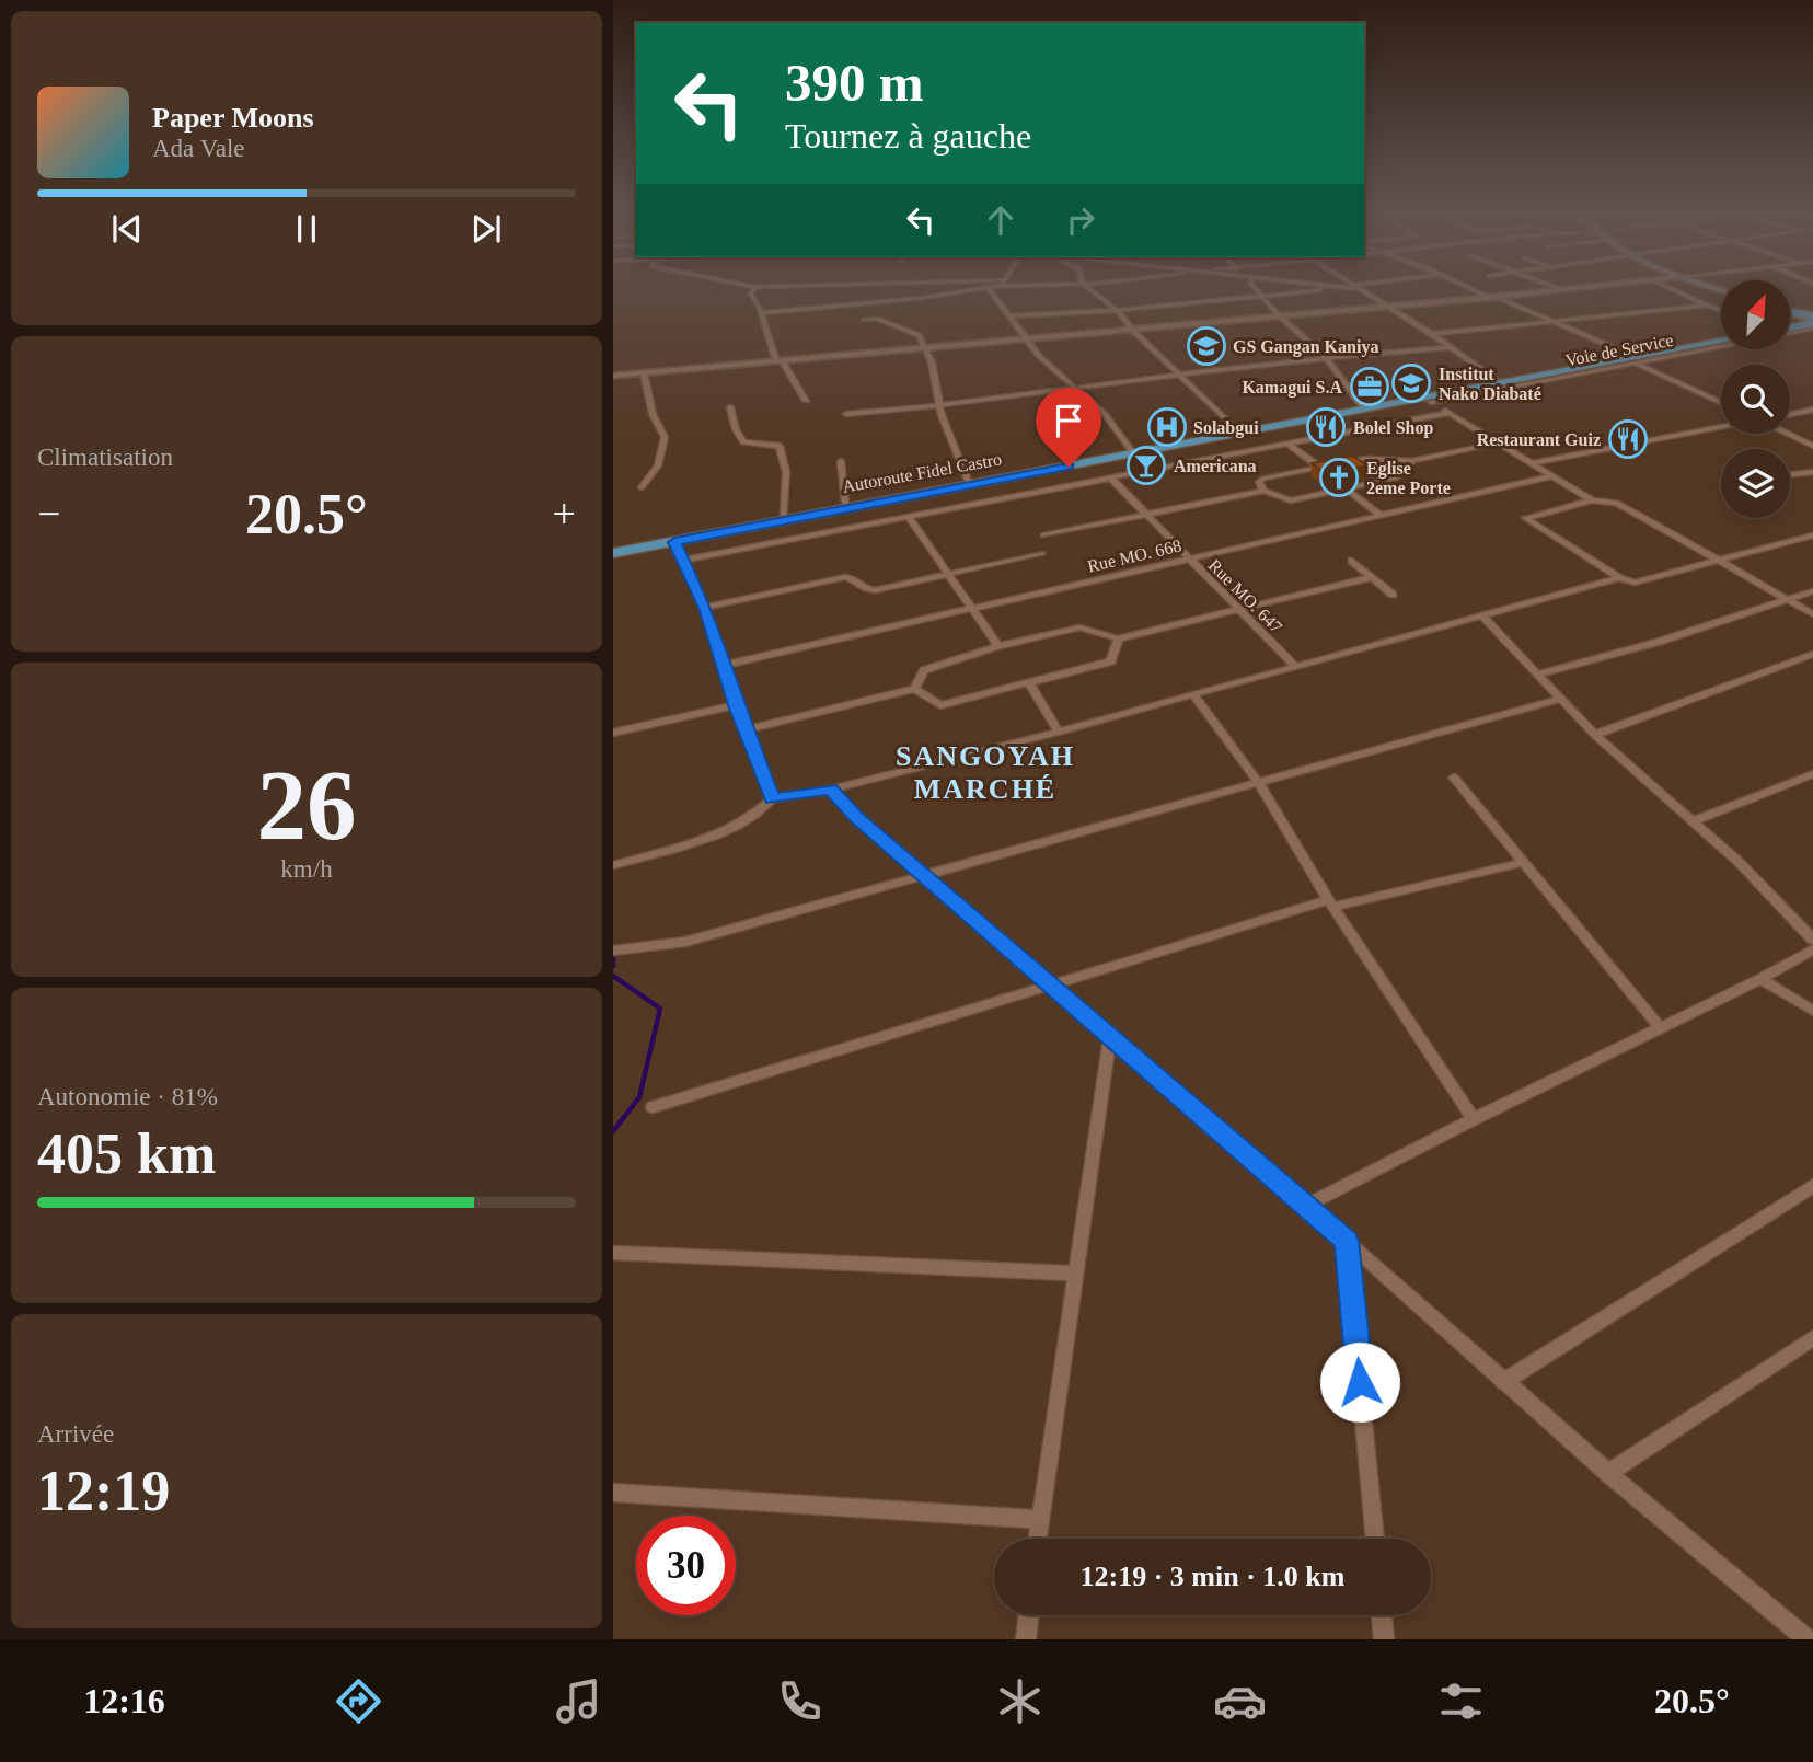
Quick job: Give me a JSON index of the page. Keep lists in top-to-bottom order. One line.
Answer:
{"streets":{"highway":["Autoroute Fidel Castro"],"street":["Voie de Service","Rue MO. 668","Rue MO. 647"]},"crossings":[["Voie de Service","Autoroute Fidel Castro"],["Rue MO. 668","Rue MO. 647"]],"districts":["SANGOYAH MARCHÉ"],"places":{"school or university":["GS Gangan Kaniya","Institut Nako Diabaté"],"office":["Kamagui S.A"],"hospital":["Solabgui"],"restaurant":["Bolel Shop","Restaurant Guiz"],"bar":["Americana"],"church":["Eglise 2eme Porte"]},"north":"top right","page":{"turn":["390 m","Tournez à gauche"],"song":["Paper Moons","Ada Vale"],"tile":["Climatisation",["26","km/h"],["Autonomie · 81%","405 km"],["Arrivée","12:19"]],"heat":["−","20.5°","+"],"limit":"30","trip":"12:19 · 3 min · 1.0 km","tabs":["12:16","20.5°"]}}
